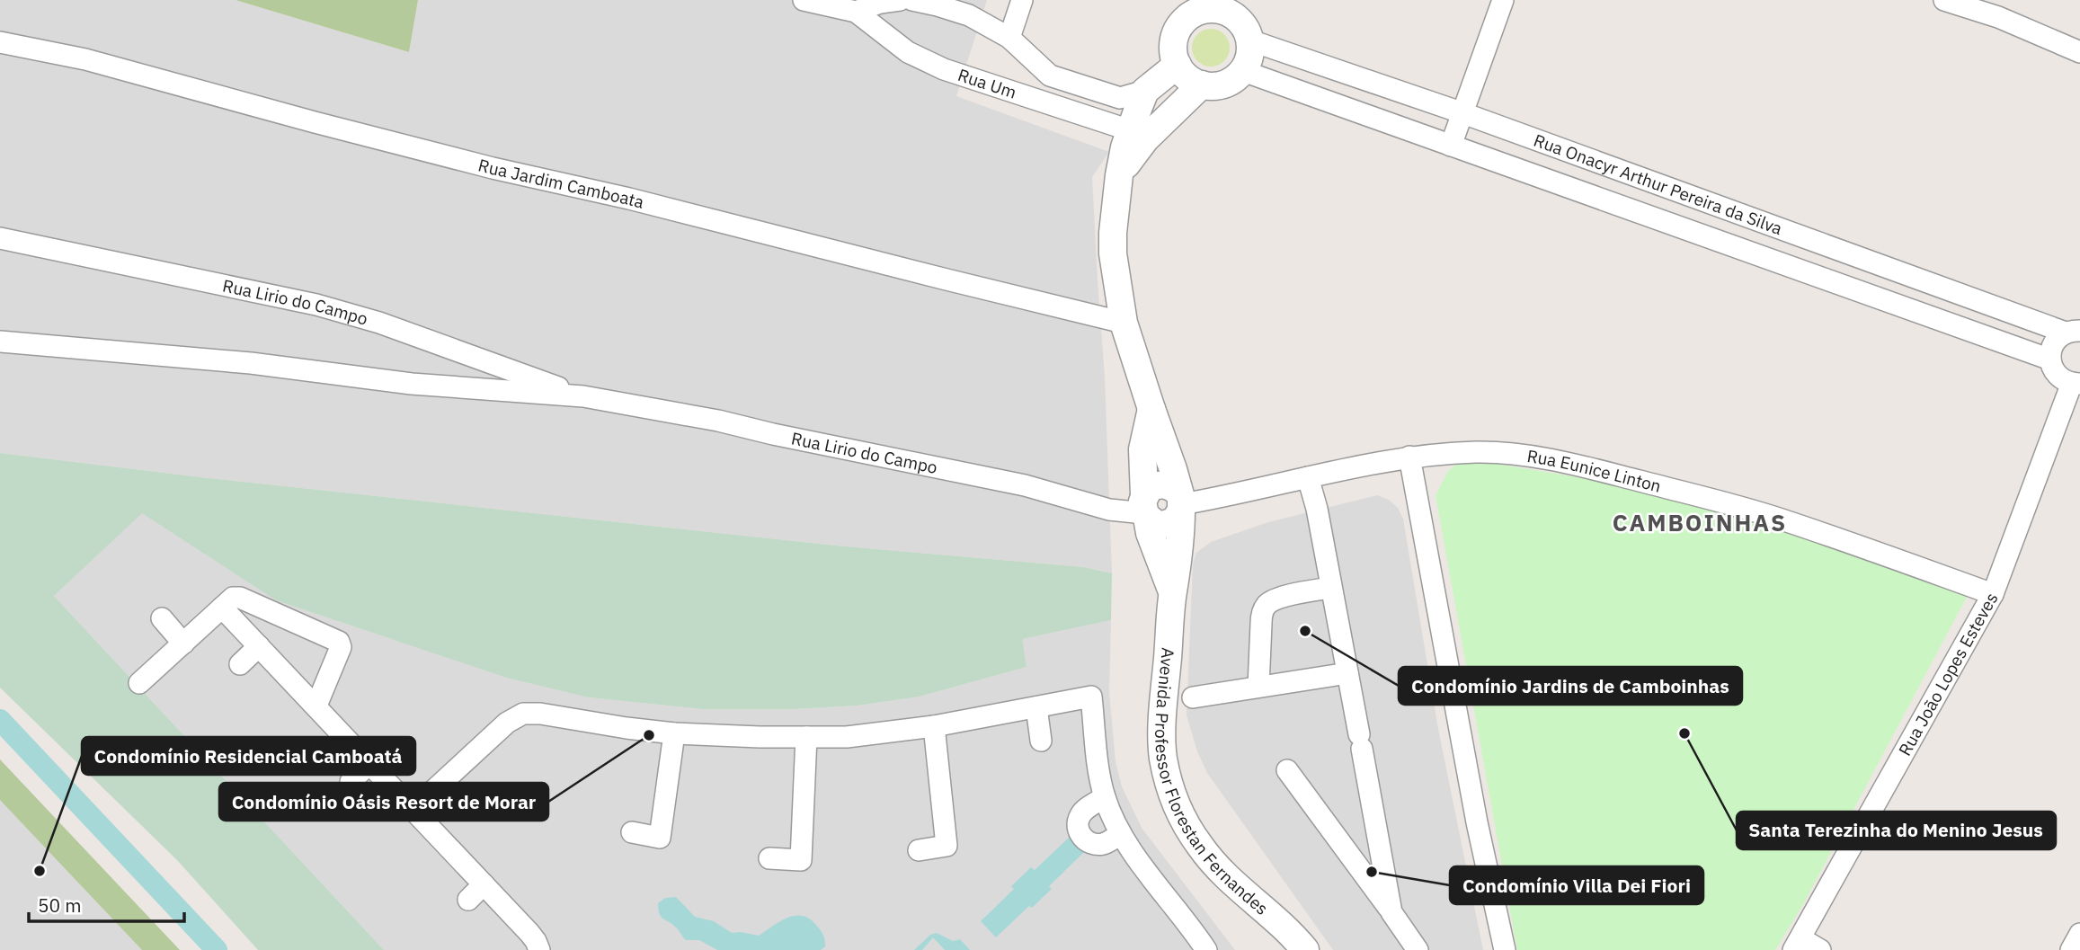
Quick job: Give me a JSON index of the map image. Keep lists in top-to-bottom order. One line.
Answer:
{"streets":{"street":["Rua Um","Rua Jardim Camboata","Rua Onacyr Arthur Pereira da Silva","Rua Lirio do Campo","Rua Eunice Linton","Rua João Lopes Esteves","Avenida Professor Florestan Fernandes"]},"crossings":[["Rua Um","Avenida Professor Florestan Fernandes"],["Rua Jardim Camboata","Avenida Professor Florestan Fernandes"],["Rua Lirio do Campo","Avenida Professor Florestan Fernandes"],["Rua Eunice Linton","Rua João Lopes Esteves"],["Rua Eunice Linton","Avenida Professor Florestan Fernandes"]],"districts":["CAMBOINHAS"],"places":["Condomínio Jardins de Camboinhas","Santa Terezinha do Menino Jesus","Condomínio Oásis Resort de Morar","Condomínio Residencial Camboatá","Condomínio Villa Dei Fiori"],"scale_bar":"50 m"}
